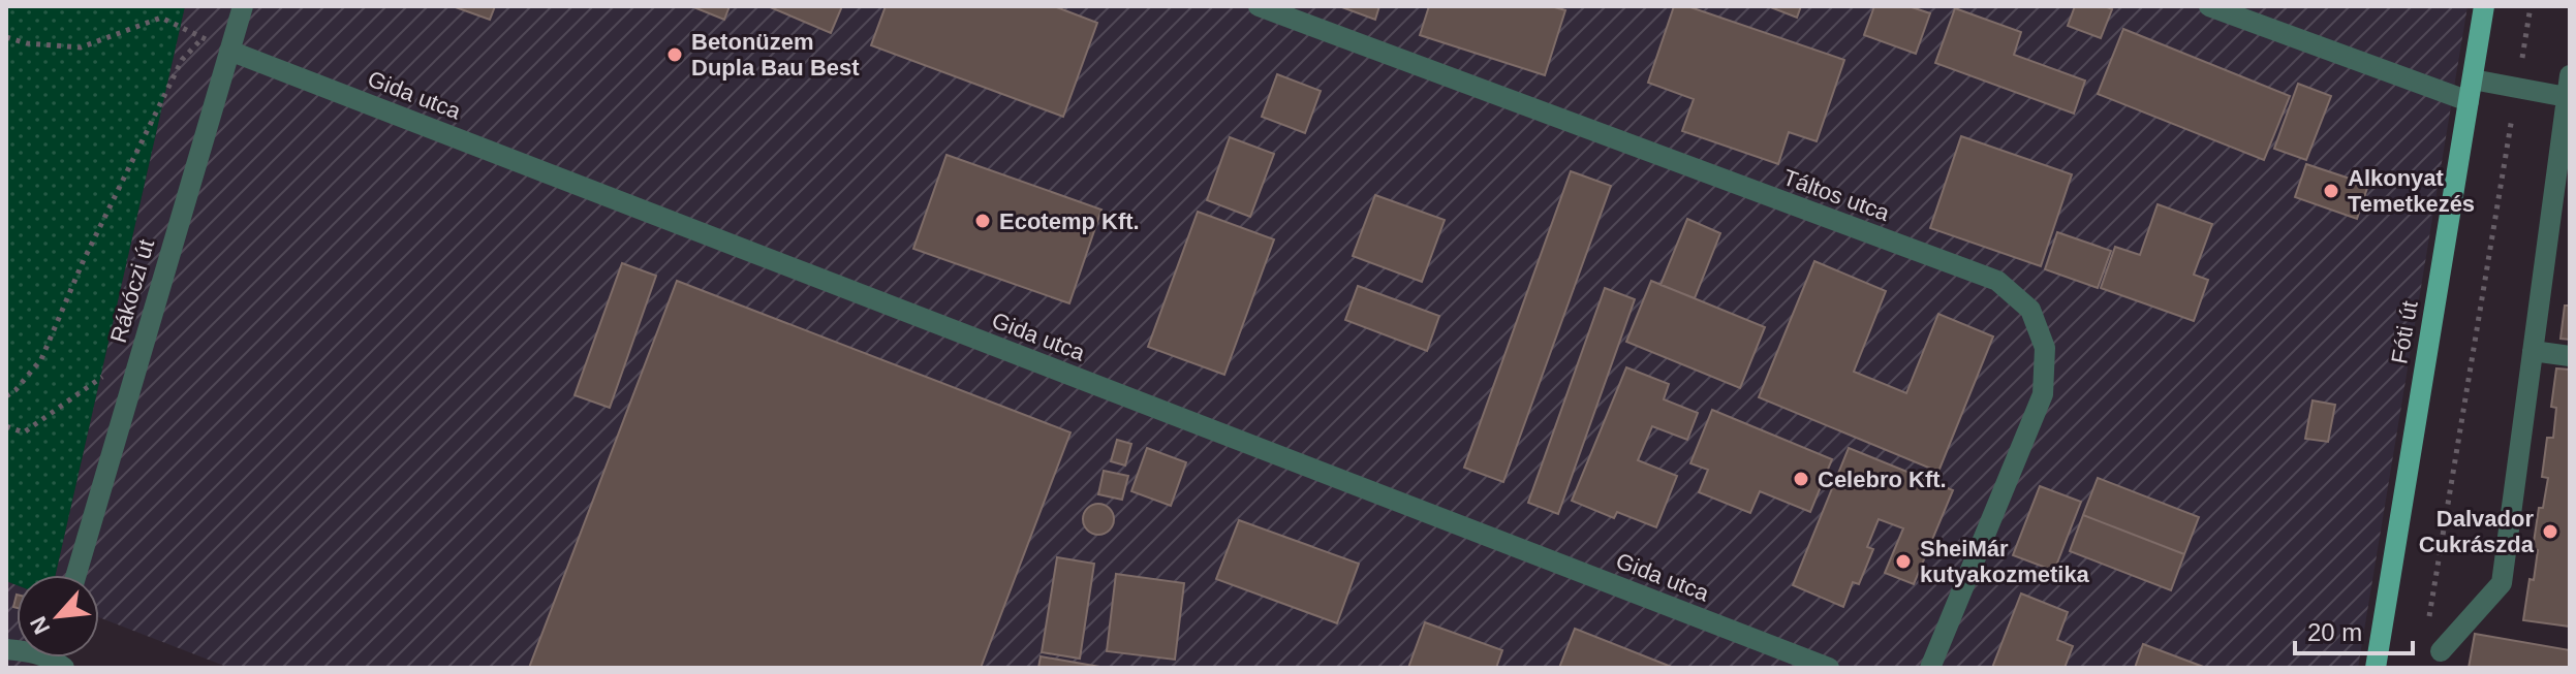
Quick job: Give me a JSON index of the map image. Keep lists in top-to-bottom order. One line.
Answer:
{"streets":{"main road":["Fóti út"],"street":["Gida utca","Táltos utca","Rákóczi út"]},"crossings":[["Gida utca","Rákóczi út"]],"places":["Betonüzem Dupla Bau Best","Alkonyat Temetkezés","Ecotemp Kft.","Celebro Kft.","Dalvador Cukrászda","SheiMár kutyakozmetika"],"scale_bar":"20 m","north":"bottom left"}
